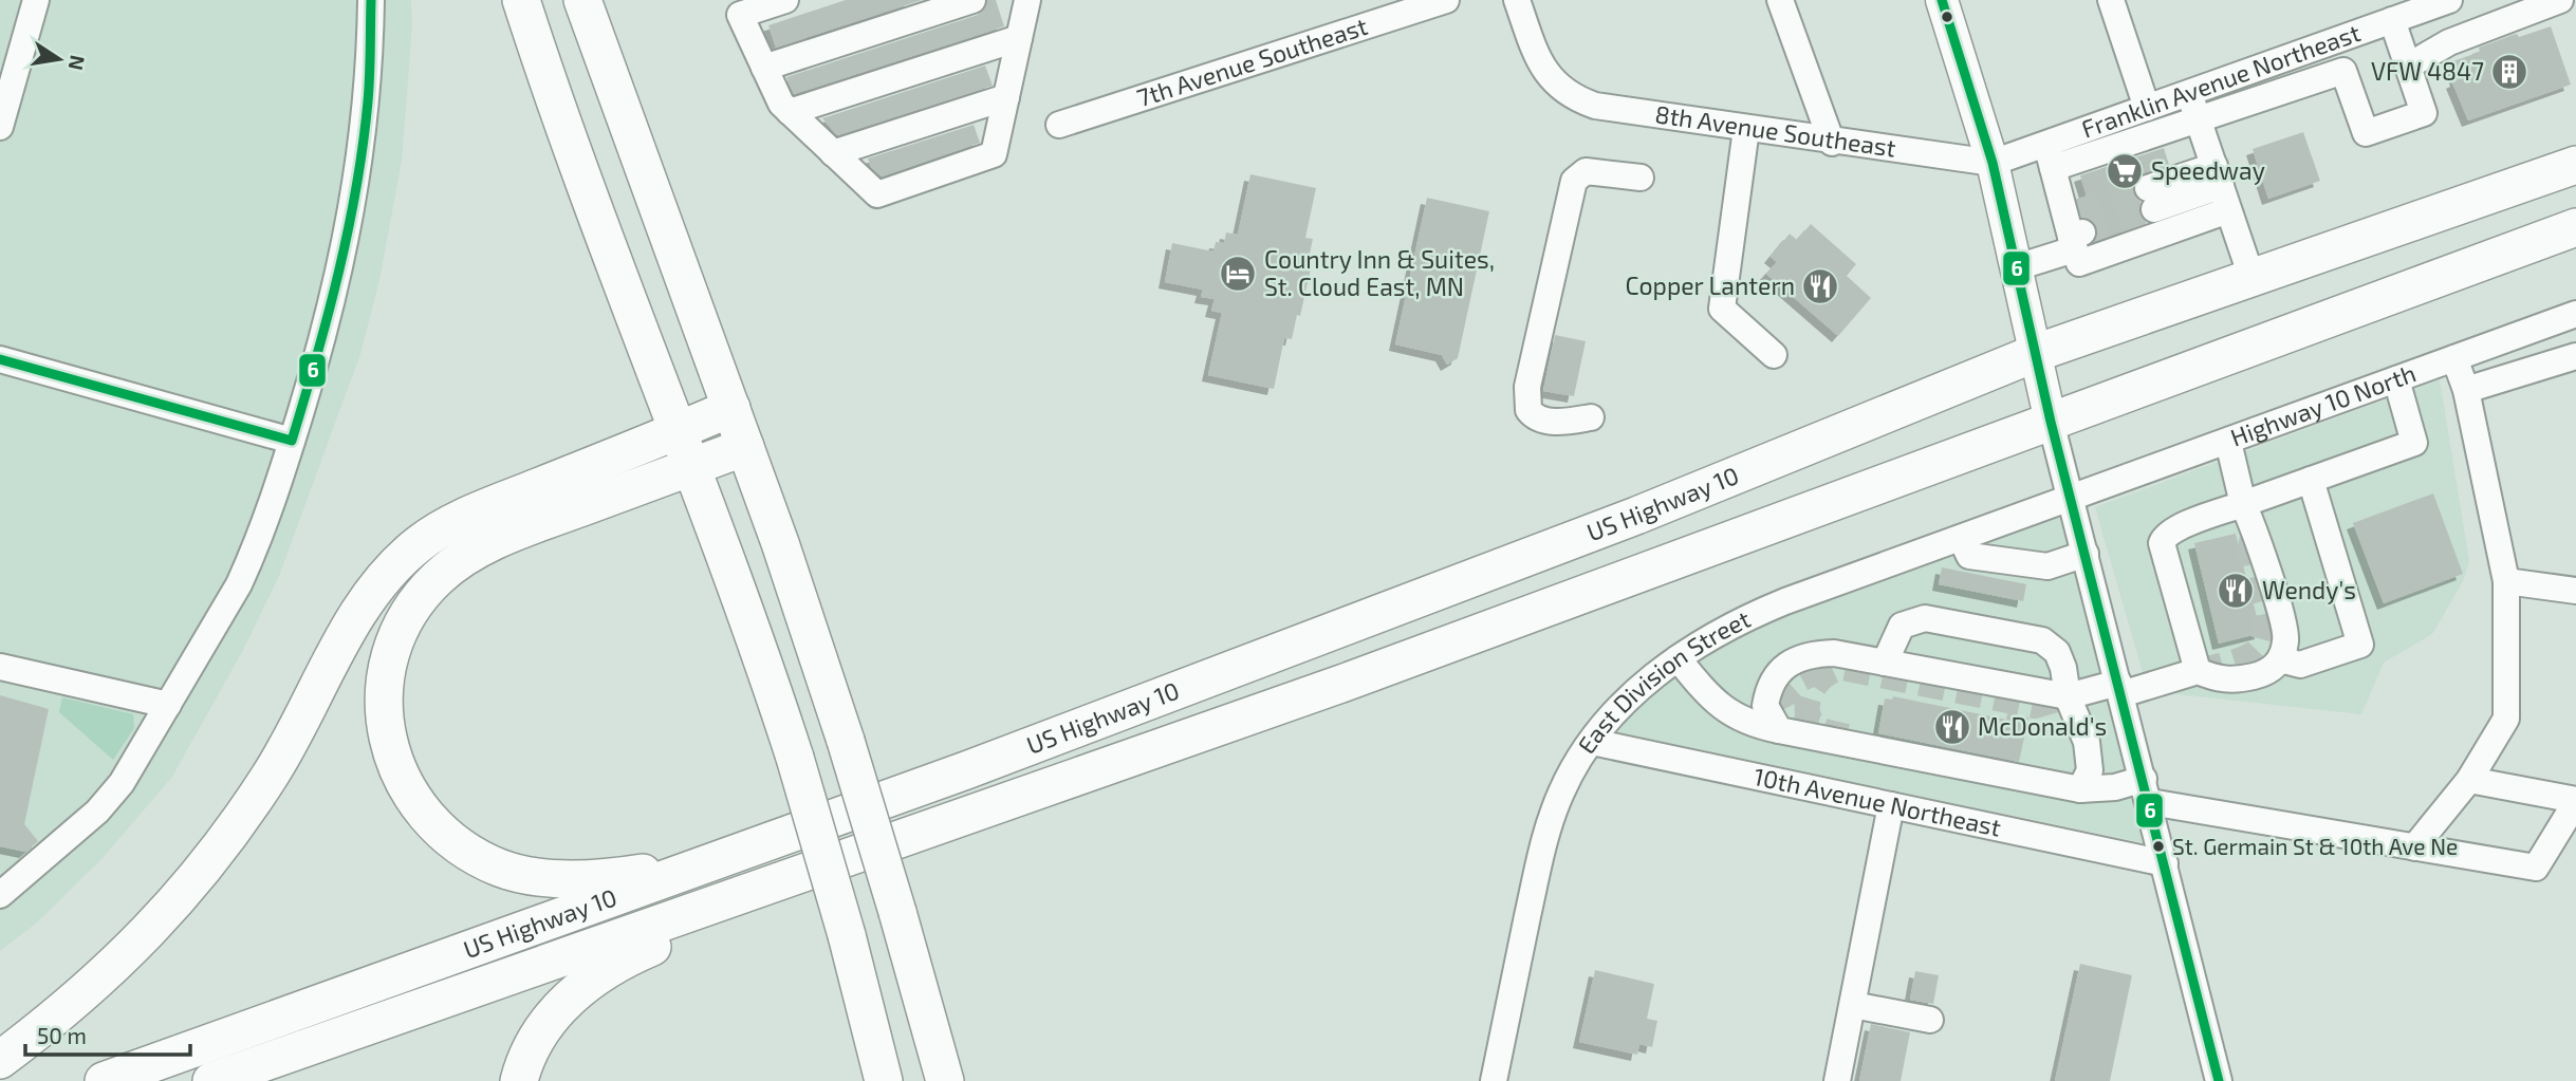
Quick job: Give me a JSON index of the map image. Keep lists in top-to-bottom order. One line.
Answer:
{"streets":{"highway":["US Highway 10"],"street":["7th Avenue Southeast","Franklin Avenue Northeast","8th Avenue Southeast","Highway 10 North","East Division Street","10th Avenue Northeast"]},"crossings":[["Franklin Avenue Northeast","8th Avenue Southeast"],["Highway 10 North","East Division Street"],["East Division Street","10th Avenue Northeast"]],"places":{"building":["VFW 4847"],"supermarket":["Speedway"],"hotel":["Country Inn & Suites, St. Cloud East, MN"],"restaurant":["Copper Lantern","Wendy's","McDonald's"],"other":["St. Germain St & 10th Ave Ne"]},"lines":["transit line 6"],"scale_bar":"50 m","north":"right"}
